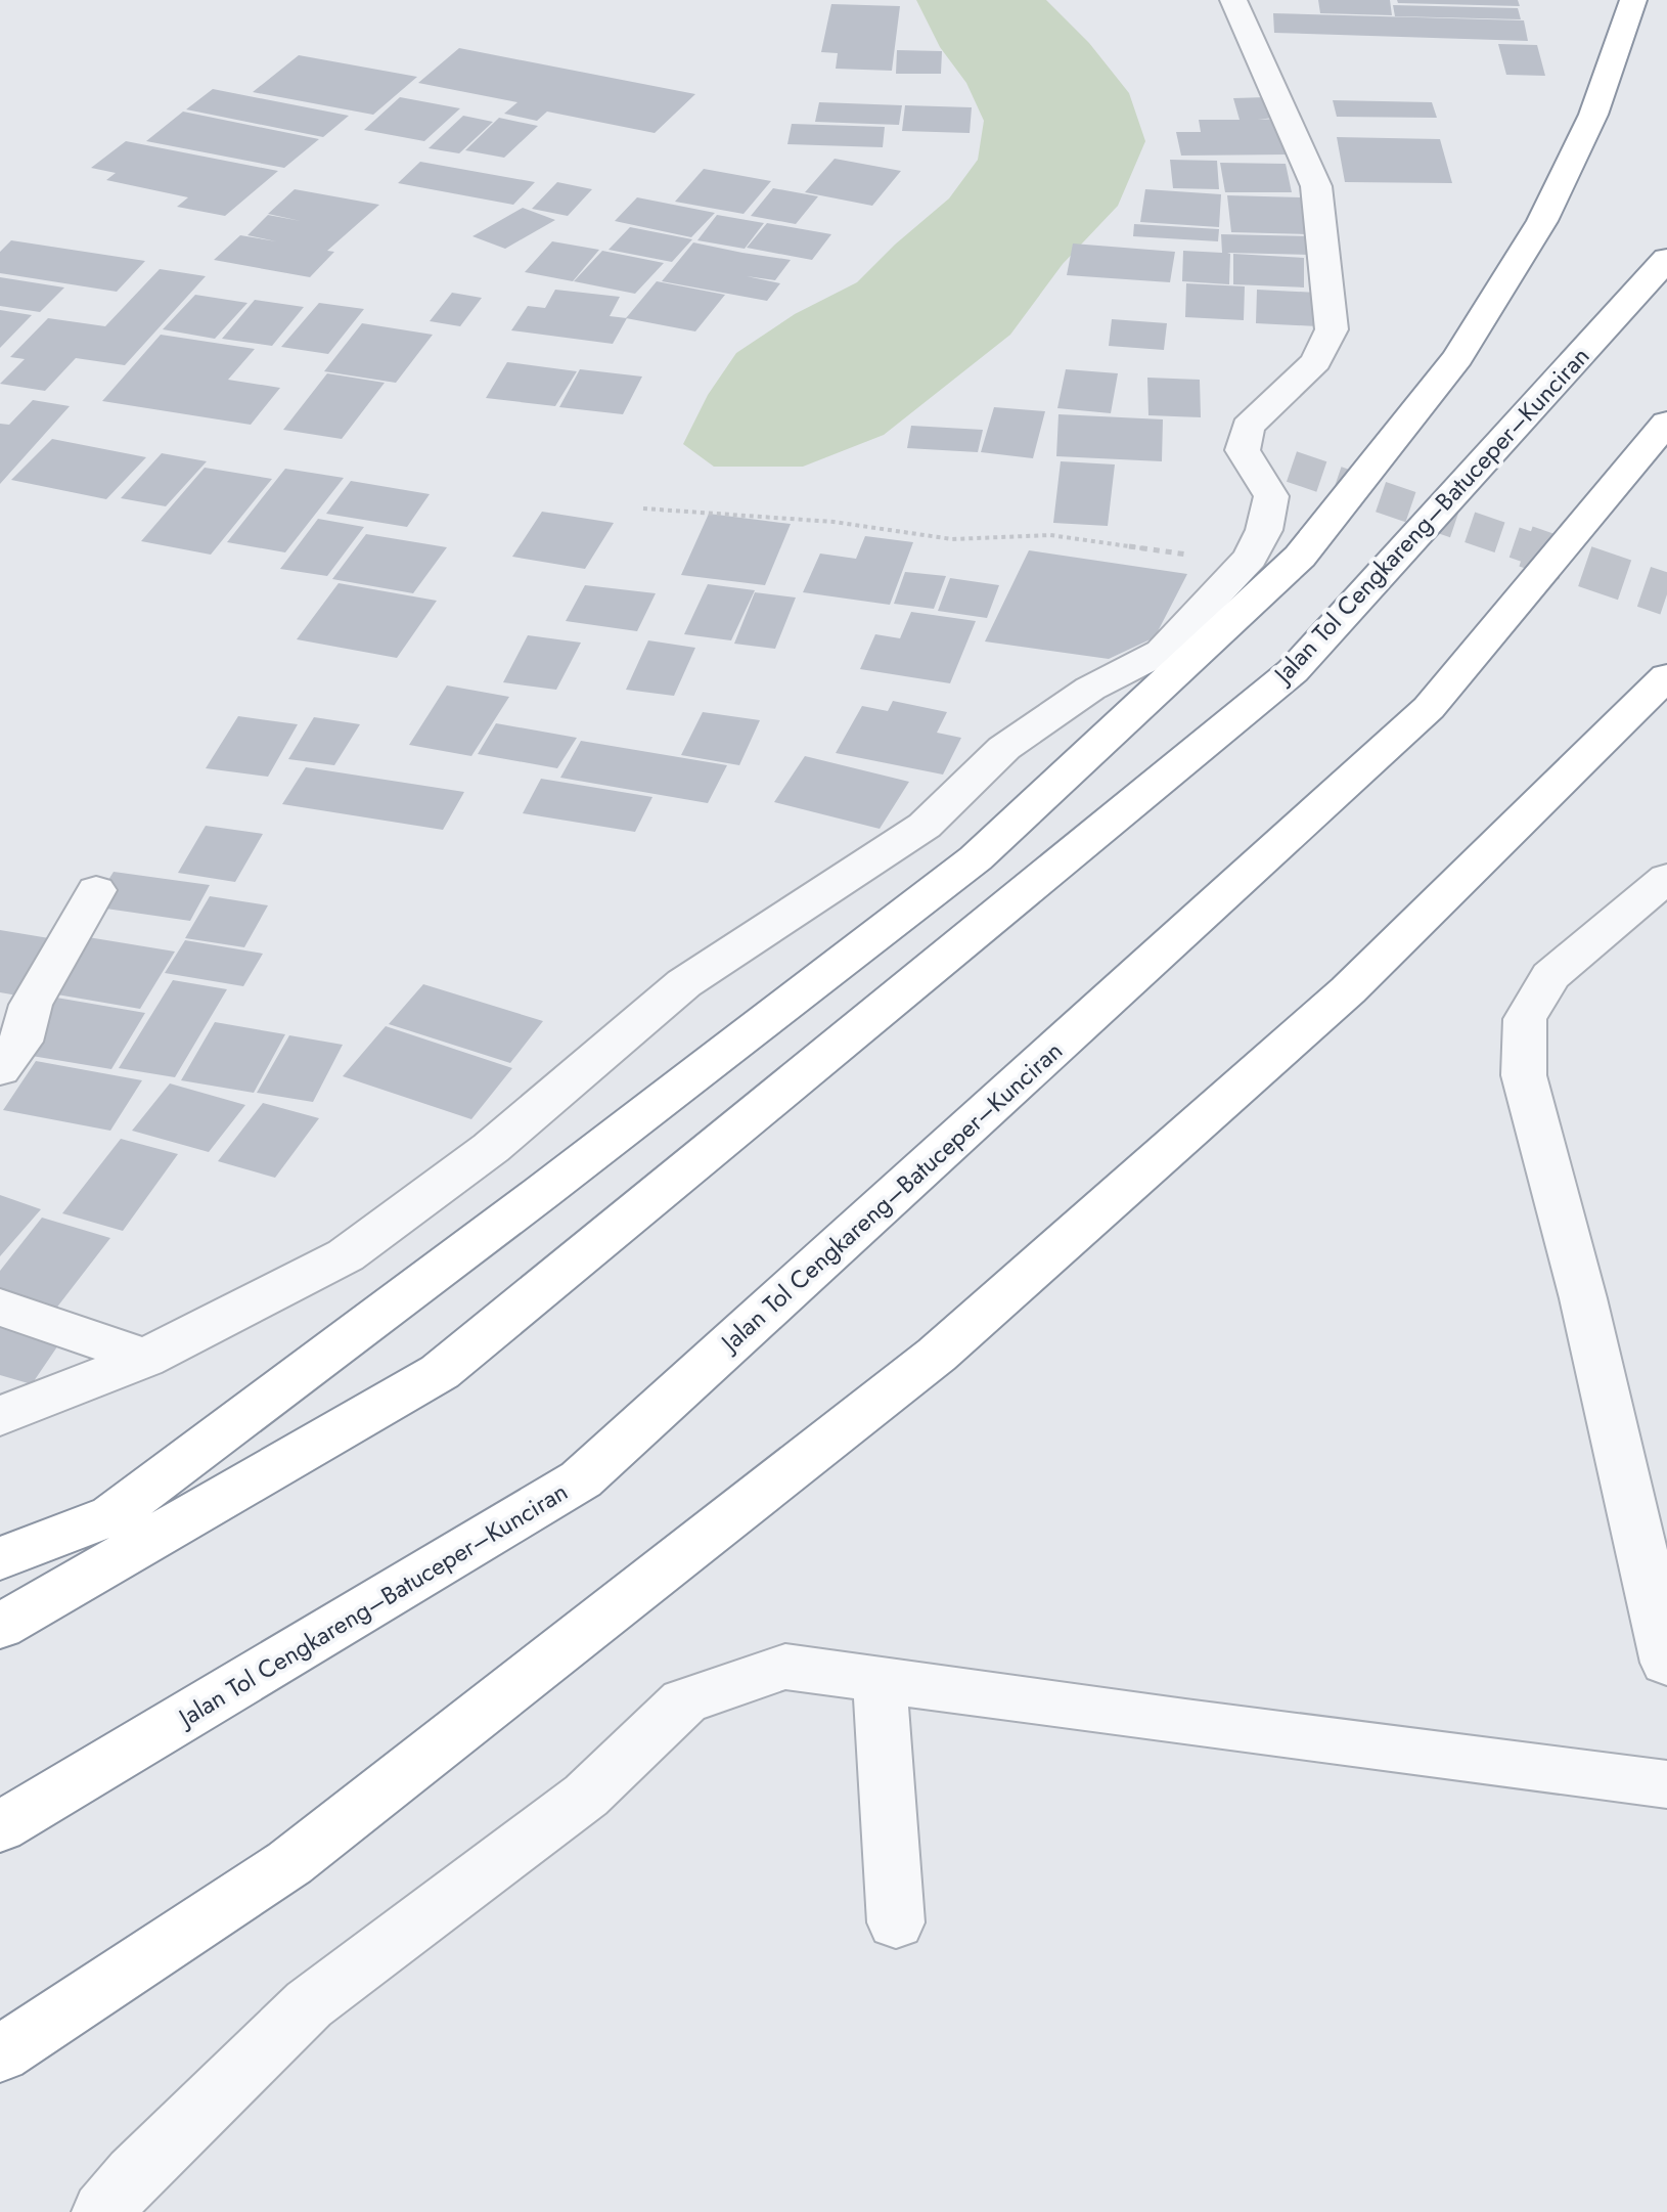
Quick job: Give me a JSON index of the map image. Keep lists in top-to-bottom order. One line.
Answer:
{"streets":{"highway":["Jalan Tol Cengkareng–Batuceper–Kunciran"]}}
